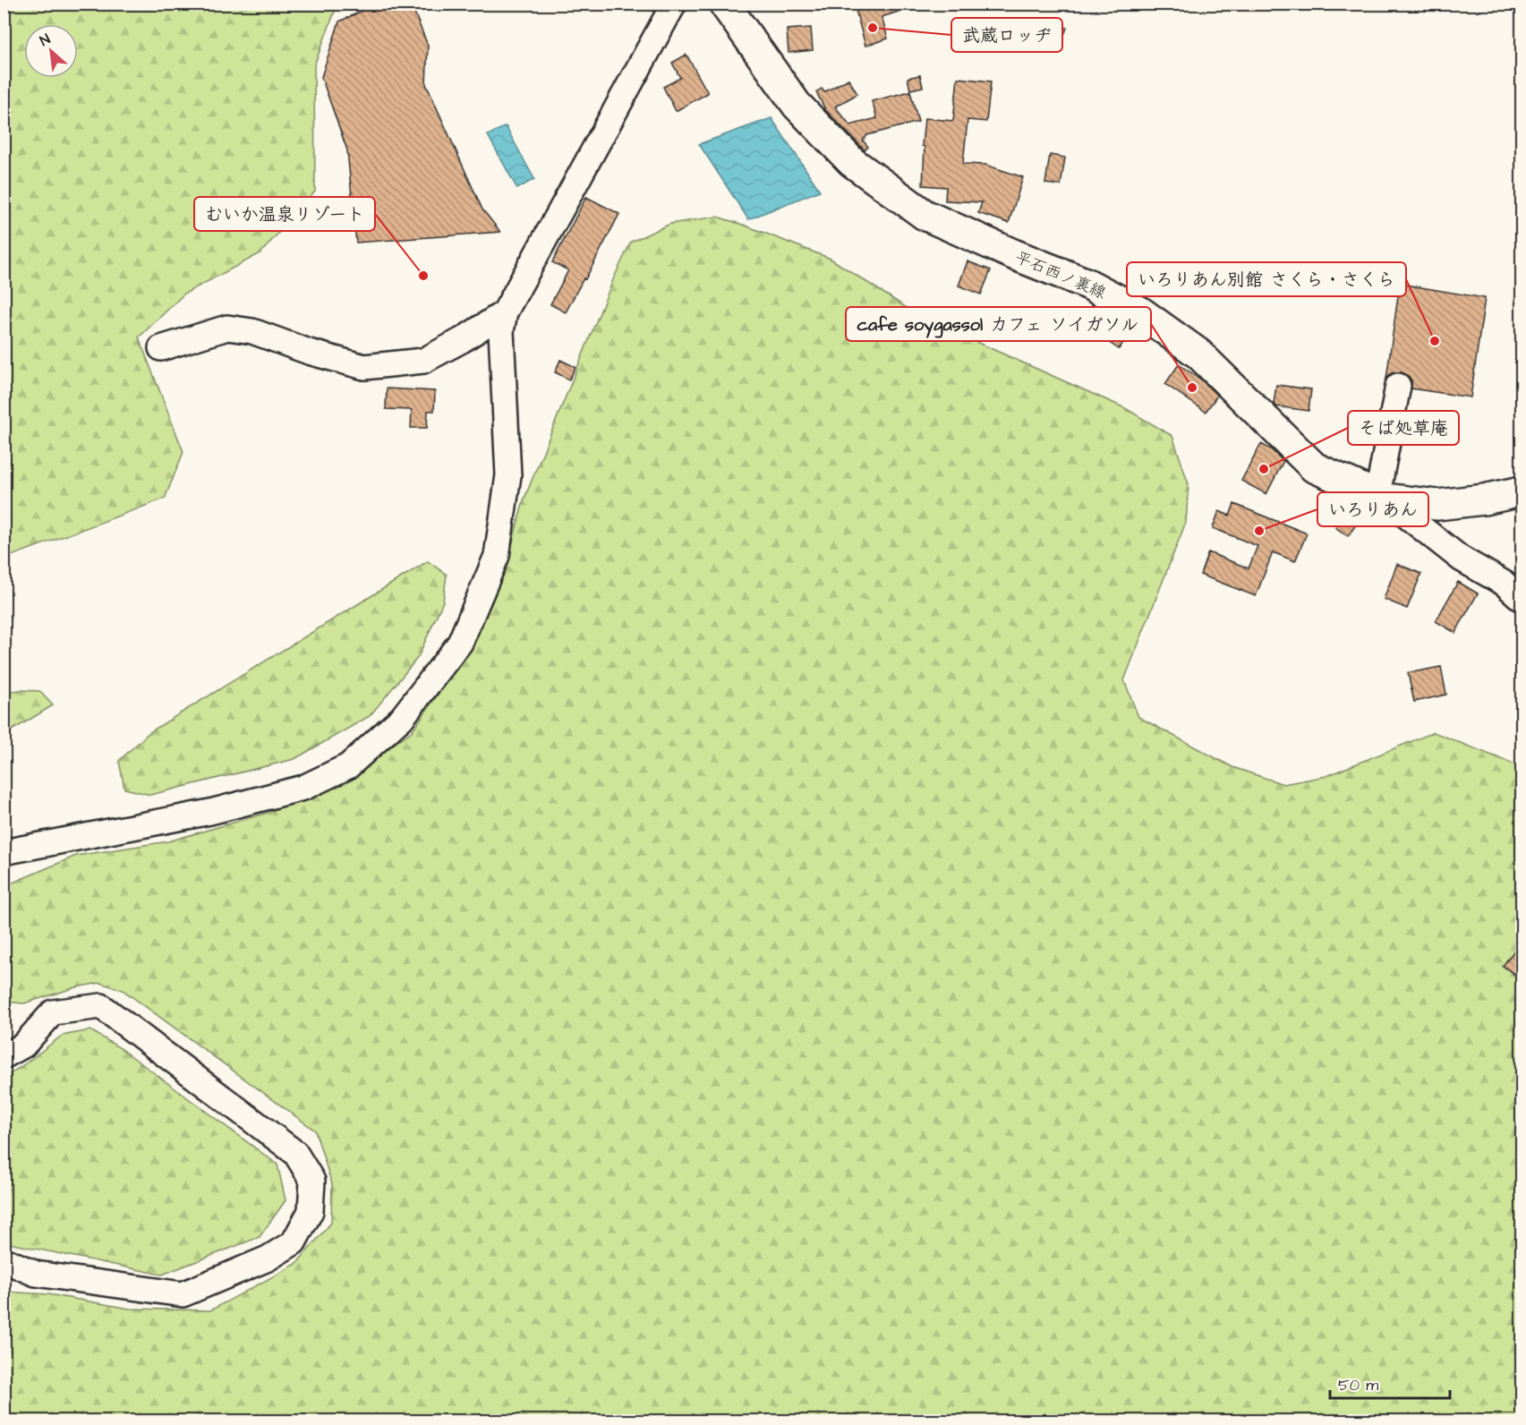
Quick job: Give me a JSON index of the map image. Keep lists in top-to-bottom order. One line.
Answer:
{"streets":{"main road":["平石西ノ裏線"]},"places":["武蔵ロッヂ","むいか温泉リゾート","いろりあん別館 さくら・さくら","cafe soygassol カフェ ソイガソル","そば処草庵","いろりあん"],"scale_bar":"50 m","north":"top left"}
